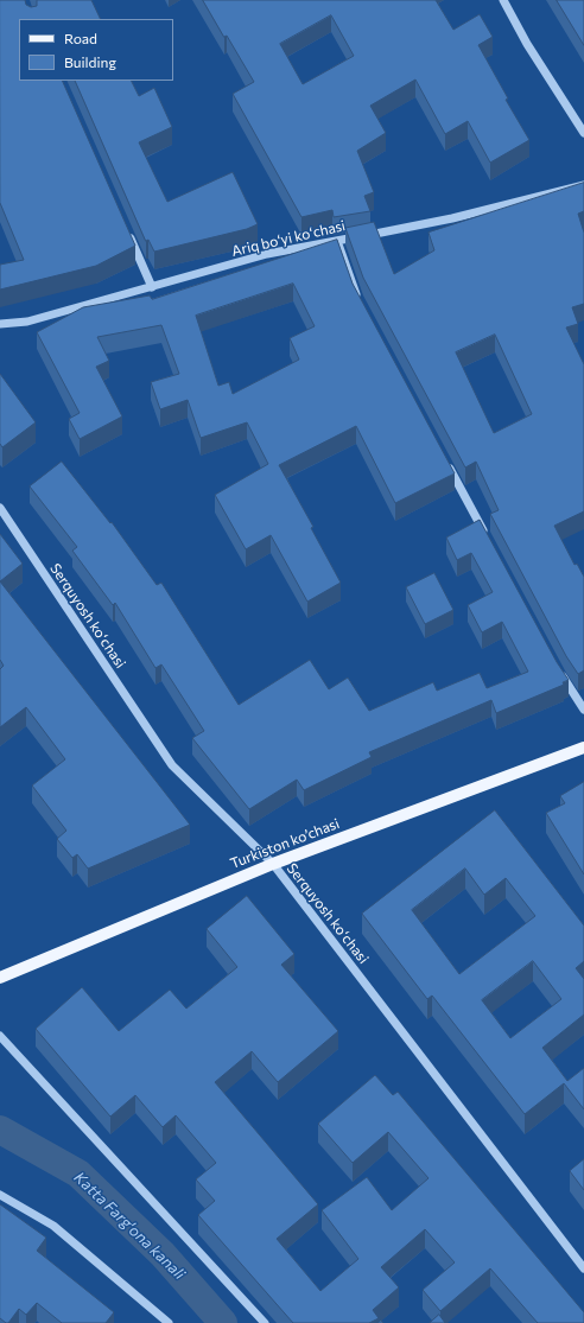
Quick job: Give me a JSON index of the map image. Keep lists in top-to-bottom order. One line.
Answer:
{"streets":{"main road":["Turkiston ko’chasi"],"street":["Ariq boʻyi koʻchasi","Serquyosh koʻchasi"]},"crossings":[["Serquyosh koʻchasi","Turkiston ko’chasi"]],"water":["Katta Farg'ona kanali"],"legend":["Road","Building"]}
